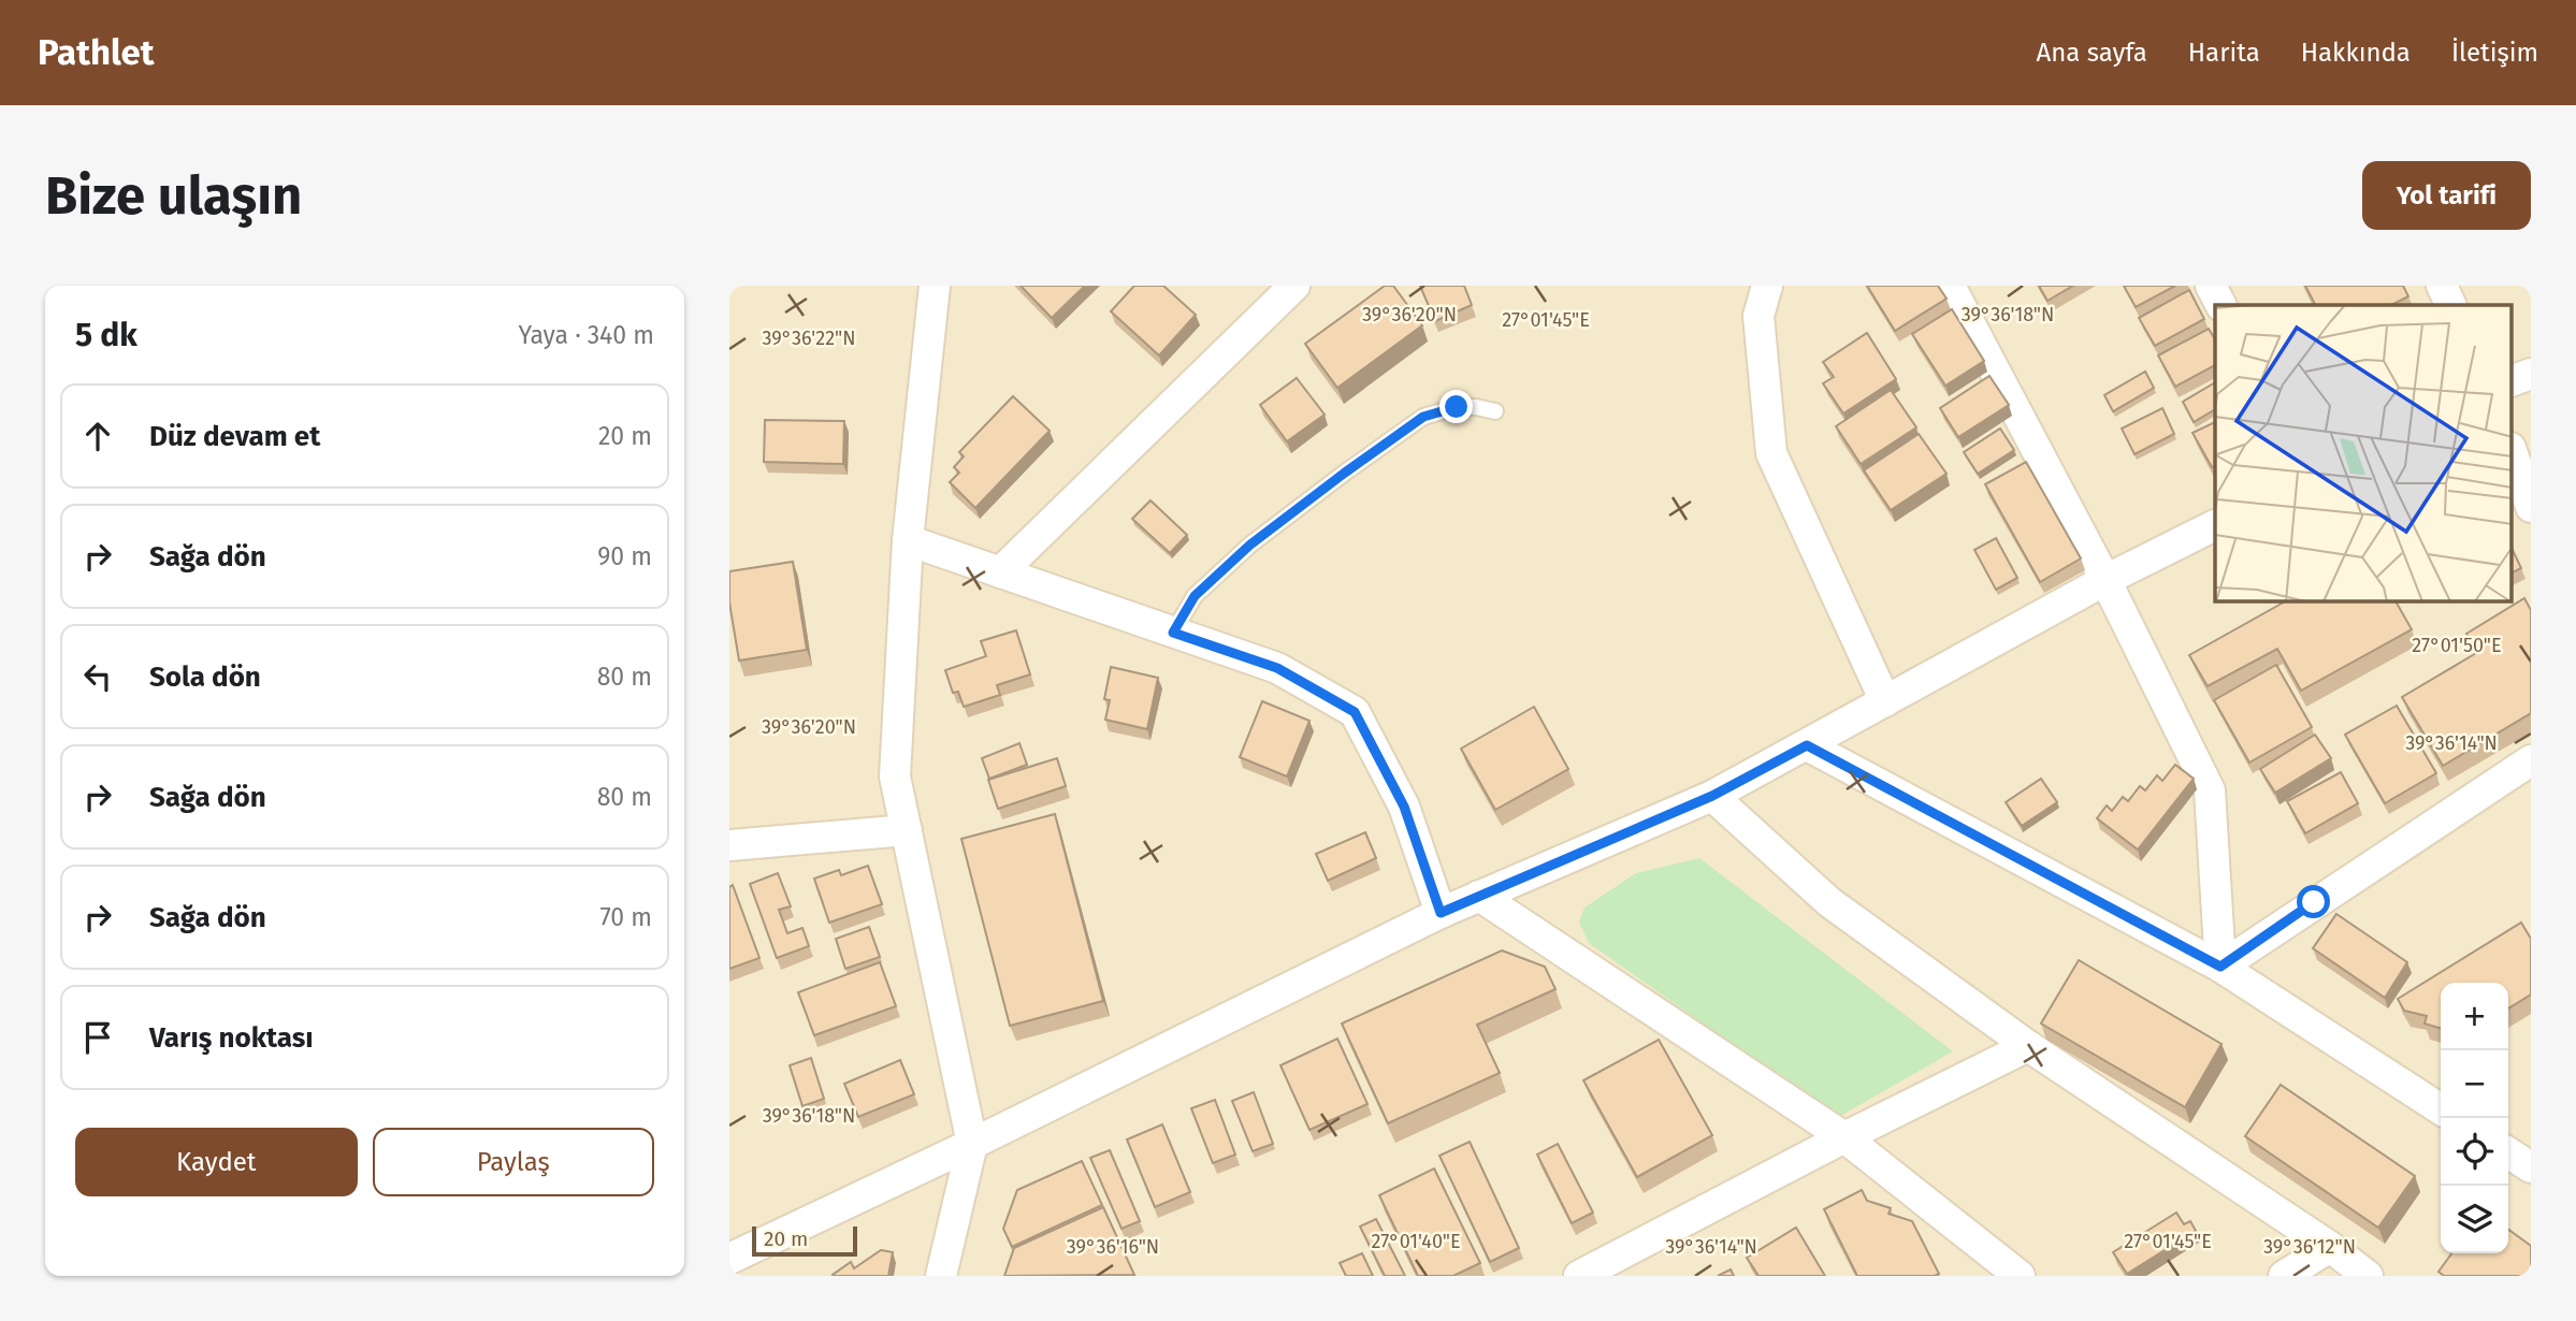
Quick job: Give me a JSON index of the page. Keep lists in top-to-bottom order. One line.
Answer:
{"scale_bar":"20 m","page":{"header":"Pathlet","nav":["Ana sayfa","Harita","Hakkında","İletişim"],"buttons":["Yol tarifi",["Kaydet","Paylaş"]],"title":"Bize ulaşın","heading":["5 dk","Yaya · 340 m"],"list":[["Düz devam et","20 m"],["Sağa dön","90 m"],["Sola dön","80 m"],["Sağa dön","80 m"],["Sağa dön","70 m"],"Varış noktası"],"map_buttons":["+","−"],"scale":"20 m"},"coordinates":["39°36'20\"N","39°36'18\"N","27°01'45\"E","39°36'22\"N","27°01'50\"E","39°36'14\"N","27°01'40\"E","39°36'16\"N","39°36'12\"N"]}
